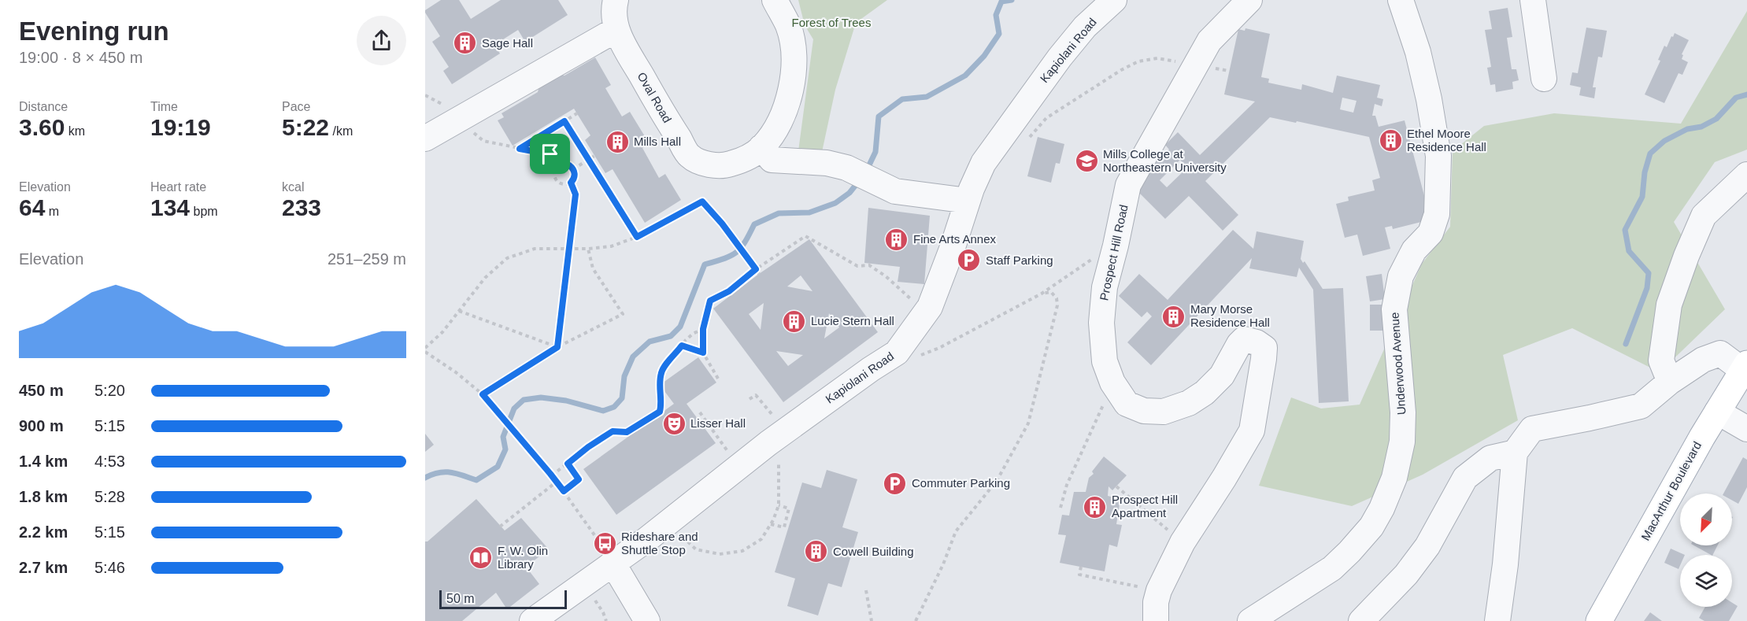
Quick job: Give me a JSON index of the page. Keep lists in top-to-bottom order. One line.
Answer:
{"streets":{"main road":["MacArthur Boulevard"],"street":["Kapiolani Road","Oval Road","Prospect Hill Road","Underwood Avenue"]},"parks":["Forest of Trees"],"places":{"building":["Sage Hall","Ethel Moore Residence Hall","Mills Hall","Fine Arts Annex","Mary Morse Residence Hall","Lucie Stern Hall","Prospect Hill Apartment","Cowell Building"],"school or university":["Mills College at Northeastern University"],"parking":["Staff Parking","Commuter Parking"],"theatre":["Lisser Hall"],"bus stop":["Rideshare and Shuttle Stop"],"library":["F. W. Olin Library"]},"scale_bar":"50 m","north":"bottom left","page":{"heading":["Evening run","19:00 · 8 × 450 m"],"stats":[["Distance","3.60 km"],["Time","19:19"],["Pace","5:22 /km"],["Elevation","64 m"],["Heart rate","134 bpm"],["kcal","233"]],"chart":["Elevation","251–259 m"],"list":[{"name":"450 m","note":"5:20"},{"name":"900 m","note":"5:15"},{"name":"1.4 km","note":"4:53"},{"name":"1.8 km","note":"5:28"},{"name":"2.2 km","note":"5:15"},{"name":"2.7 km","note":"5:46"}],"scale":"50 m"}}
